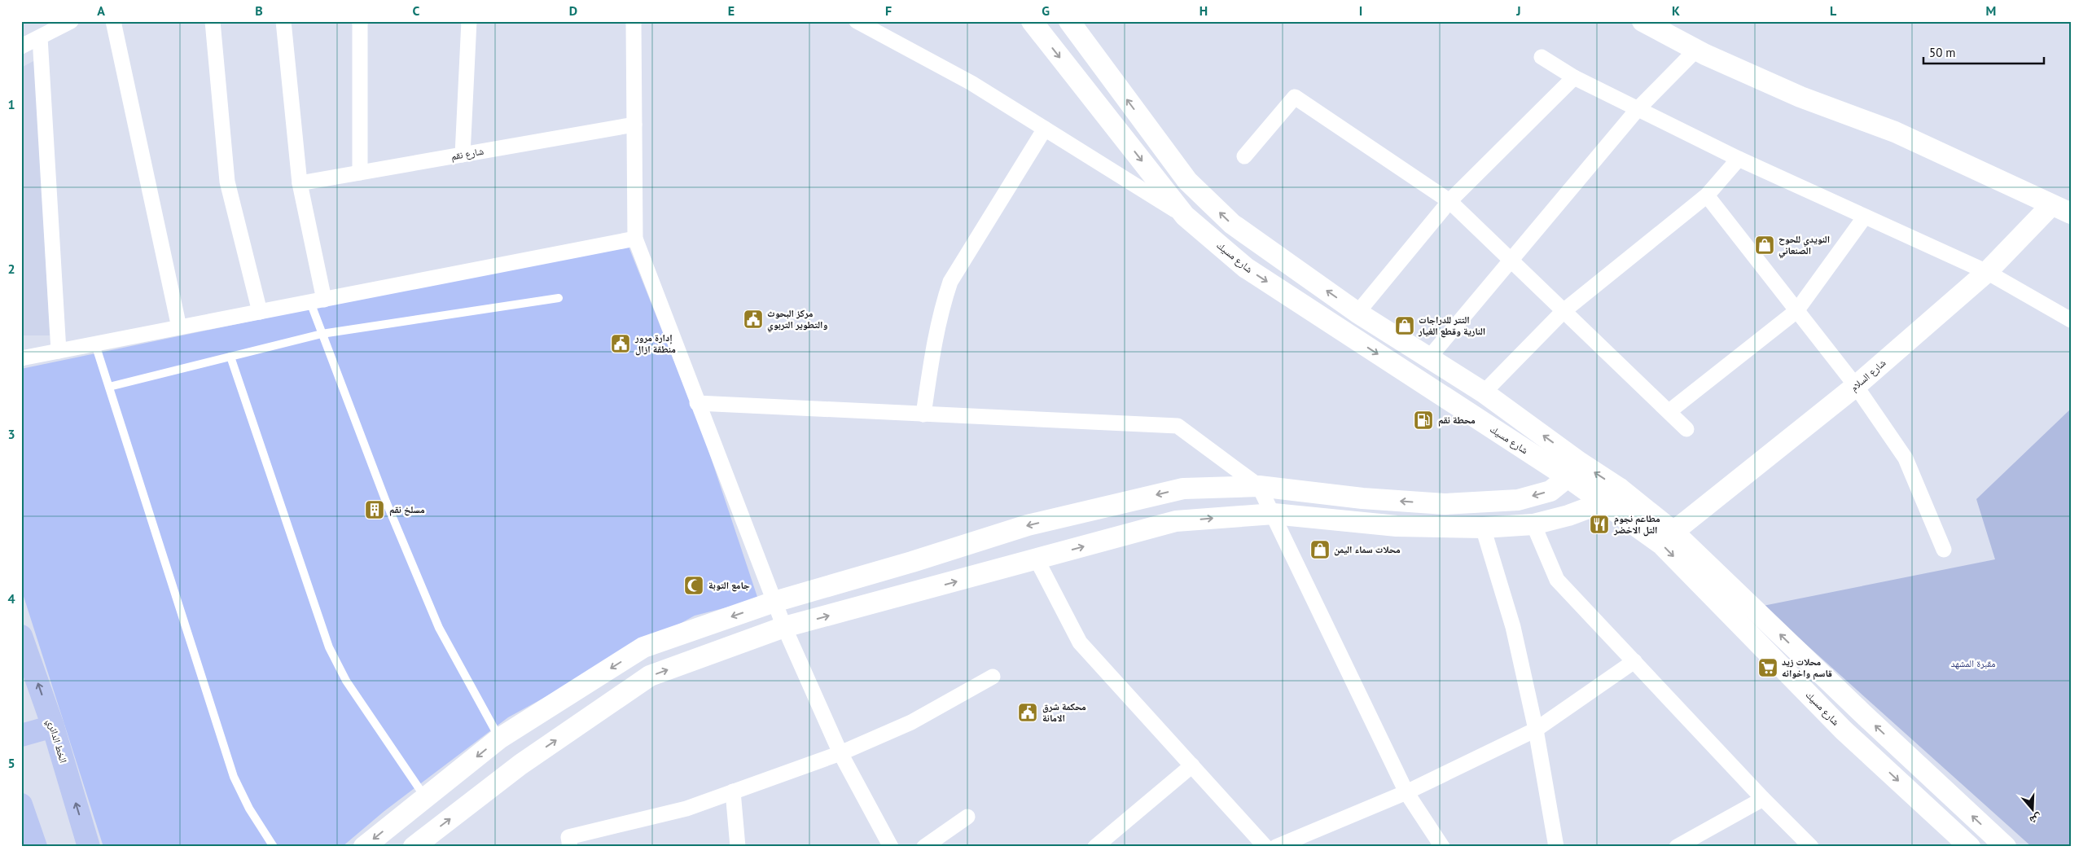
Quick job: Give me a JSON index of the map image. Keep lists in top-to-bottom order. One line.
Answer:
{"streets":{"main road":["الخط الدائري"],"street":["شارع نقم","شارع مسيك","شارع السلام"]},"crossings":[["شارع مسيك","شارع السلام"]],"one_way":["الخط الدائري"],"parks":["مقبرة المشهد"],"places":{"shop":["النويدي للحوح الصنعاني","التتر للدراجات النارية وقطع الغيار","محلات سماء اليمن"],"public building":["مركز البحوث والتطوير التربوي","إدارة مرور منطقة ازال","محكمة شرق الامانة"],"fuel station":["محطة نقم"],"building":["مسلخ نقم"],"restaurant":["مطاعم نجوم التل الاخضر"],"mosque":["جامع التوبة"],"supermarket":["محلات زيد قاسم واخوانه"]},"scale_bar":"50 m","north":"bottom","grid":{"columns":["A","B","C","D","E","F","G","H","I","J","K","L","M"],"rows":["1","2","3","4","5"]}}
